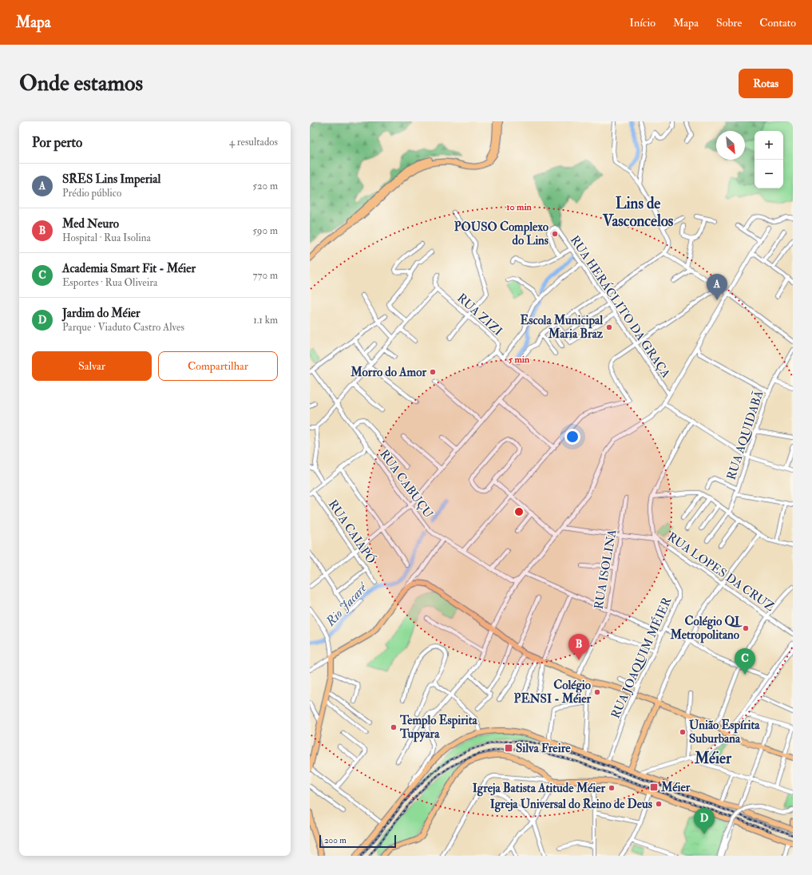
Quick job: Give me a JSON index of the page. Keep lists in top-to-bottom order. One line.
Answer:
{"streets":{"street":["RUA HERÁCLITO DA GRAÇA","RUA ZIZI","RUA AQUIDABÃ","RUA CABUÇU","RUA CAIAPÓ","RUA ISOLINA","RUA LOPES DA CRUZ","RUA JOAQUIM MÉIER"]},"crossings":[["RUA LOPES DA CRUZ","RUA JOAQUIM MÉIER"]],"districts":["Lins de Vasconcelos","Méier"],"water":["Rio Jacaré"],"places":{"other":["POUSO Complexo do Lins","Escola Municipal Maria Braz","Morro do Amor","Colégio QI Metropolitano","Colégio PENSI - Méier","Templo Espirita Tupyara","União Espírita Suburbana","Igreja Batista Atitude Méier","Igreja Universal do Reino de Deus"],"transit":["Silva Freire","Méier"]},"scale_bar":"200 m","north":"bottom right","page":{"header":"Mapa","nav":["Início","Mapa","Sobre","Contato"],"buttons":["Rotas",["Salvar","Compartilhar"]],"title":"Onde estamos","heading":["Por perto","4 resultados"],"map_buttons":["+","−"],"list":[{"mark":"A","name":"SRES Lins Imperial","note":"Prédio público","value":"520 m"},{"mark":"B","name":"Med Neuro","note":"Hospital · Rua Isolina","value":"590 m"},{"mark":"C","name":"Academia Smart Fit - Méier","note":"Esportes · Rua Oliveira","value":"770 m"},{"mark":"D","name":"Jardim do Méier","note":"Parque · Viaduto Castro Alves","value":"1.1 km"}],"pins":["A","B","C","D"],"scale":"200 m"},"rings":["10 min","5 min"]}
